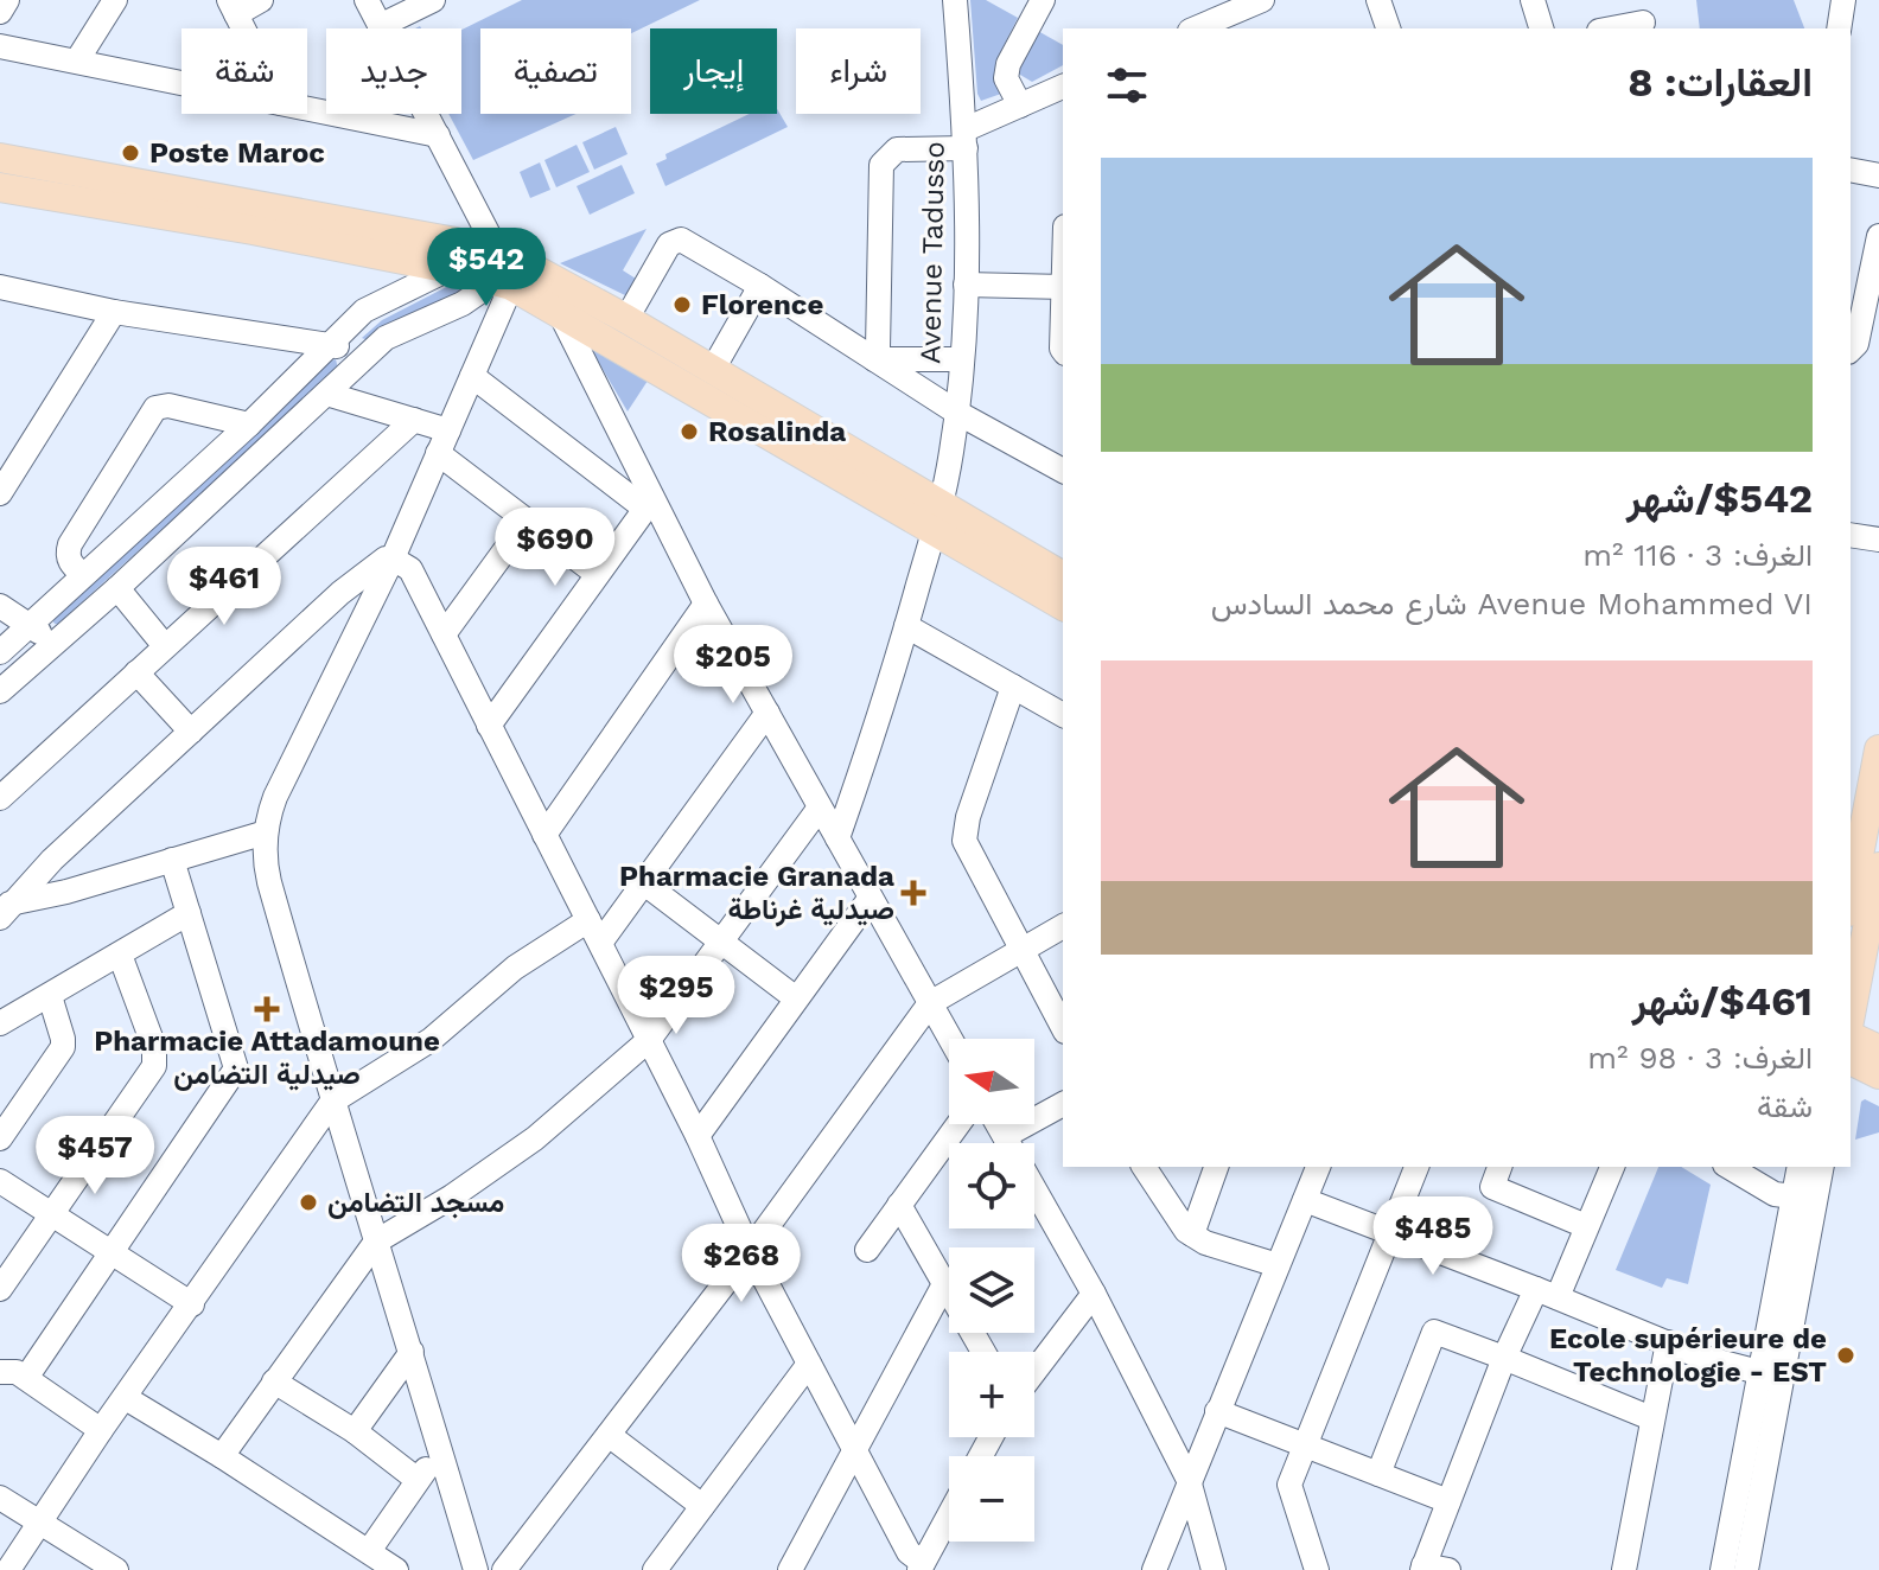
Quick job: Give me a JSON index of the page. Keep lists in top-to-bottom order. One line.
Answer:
{"streets":{"street":["Avenue Tadusso"]},"places":{"other":["Poste Maroc","Florence","Rosalinda","مسجد التضامن","Ecole supérieure de Technologie - EST"],"health":["Pharmacie Granada صيدلية غرناطة","Pharmacie Attadamoune صيدلية التضامن"]},"north":"left","page":{"chip":["شراء","إيجار","تصفية","جديد","شقة"],"heading":"العقارات: 8","list":[{"name":"$542/شهر","note":"الغرف: 3 · 116 m² · Avenue Mohammed VI شارع محمد السادس"},{"name":"$461/شهر","note":"الغرف: 3 · 98 m² · شقة"}],"price":["$542","$690","$461","$205","$295","$457","$485","$268"],"map_buttons":["+","−"]}}
